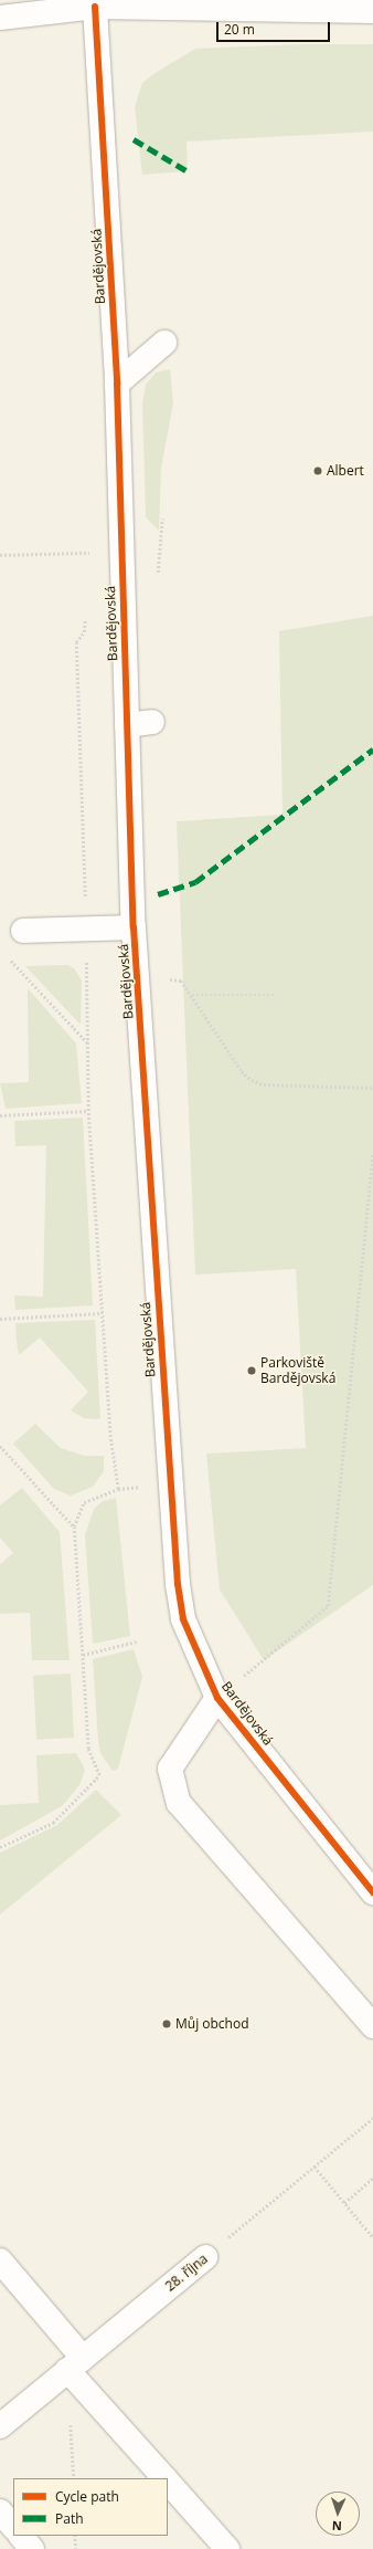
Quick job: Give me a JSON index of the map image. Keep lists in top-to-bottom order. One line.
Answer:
{"streets":{"street":["Bardějovská","28. října"]},"places":["Albert","Parkoviště Bardějovská","Můj obchod"],"legend":["Cycle path","Path"],"scale_bar":"20 m","north":"bottom"}
